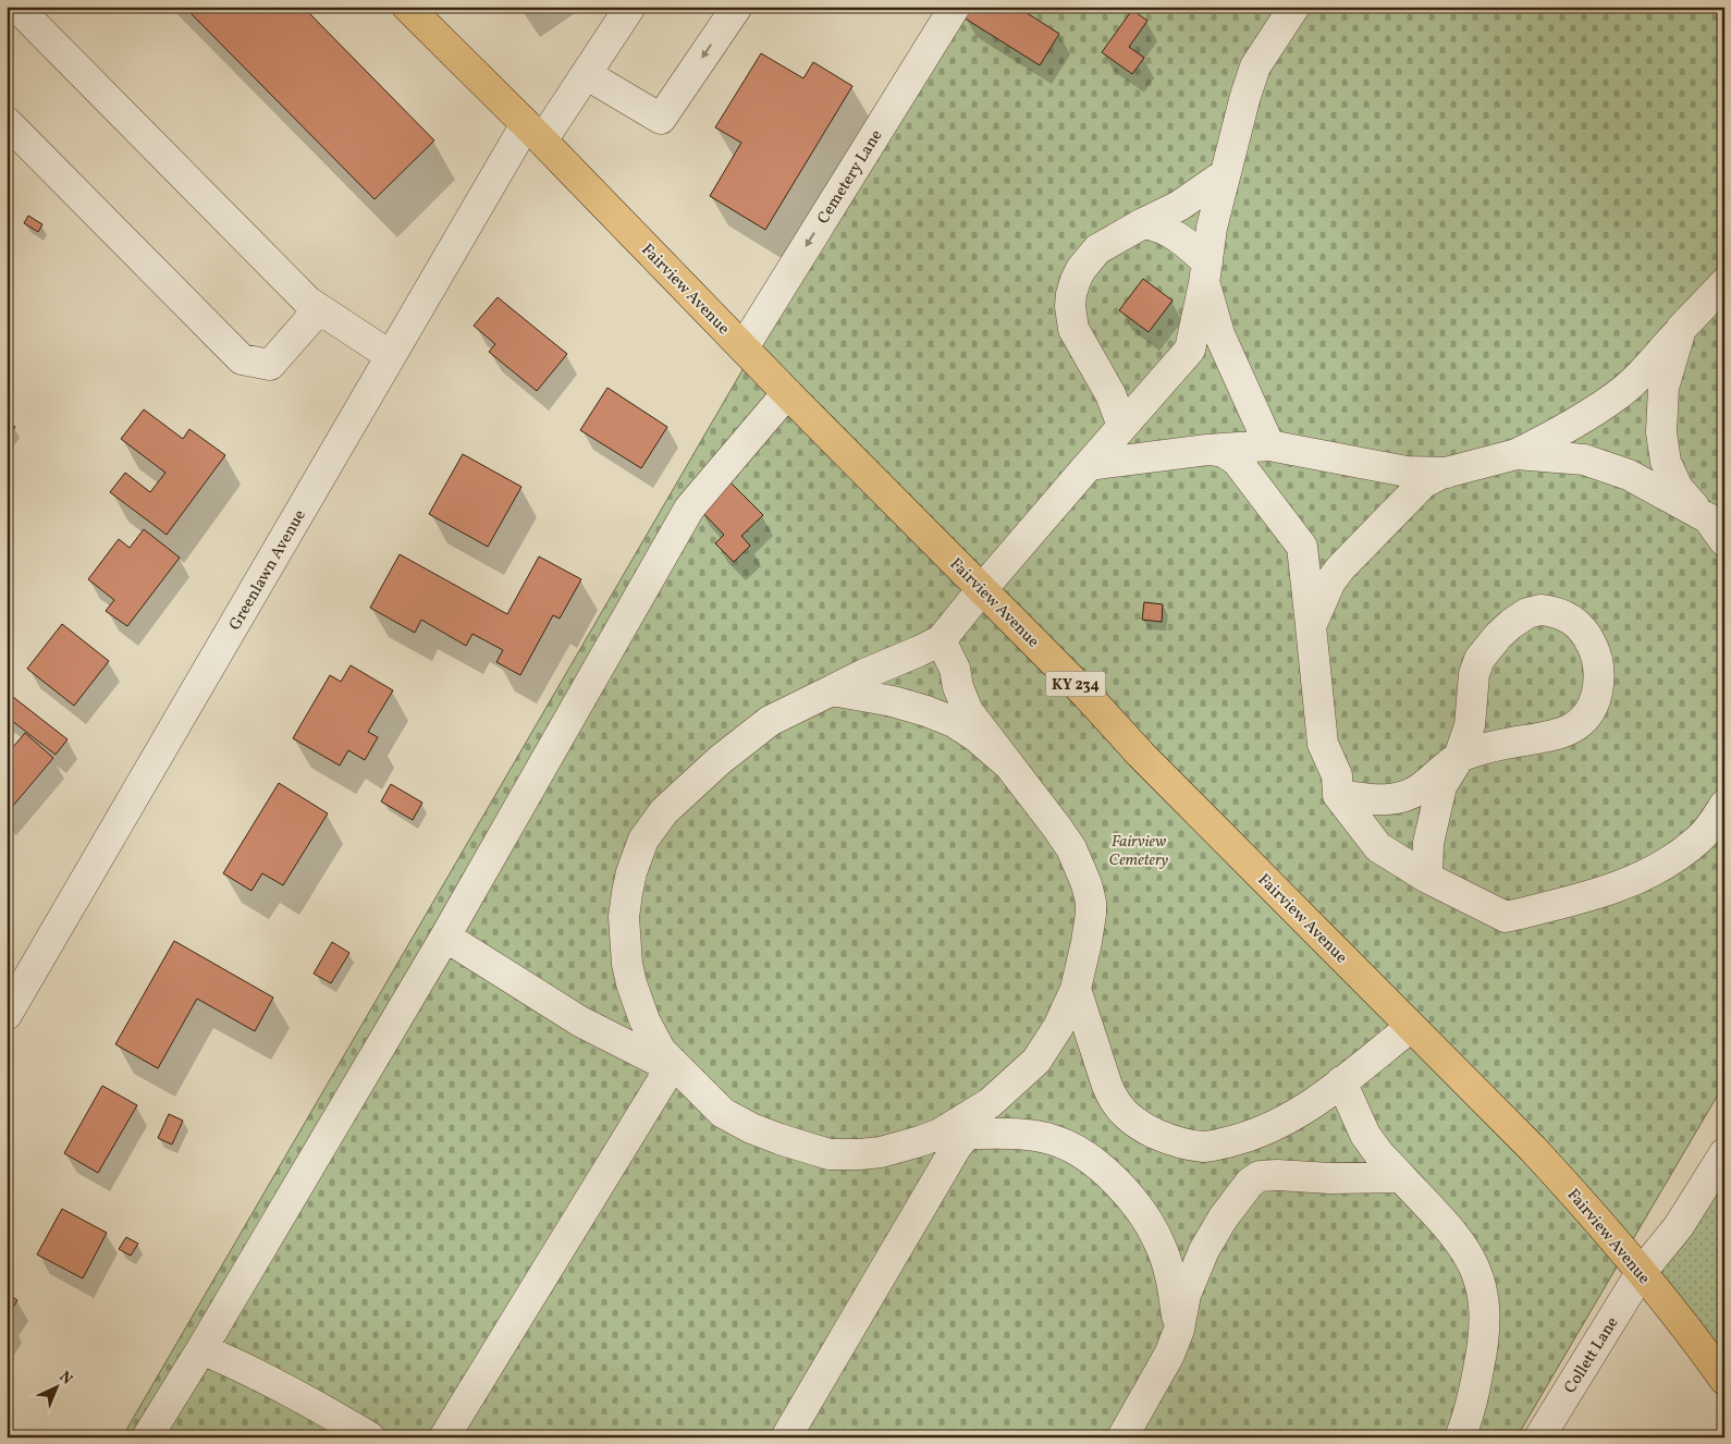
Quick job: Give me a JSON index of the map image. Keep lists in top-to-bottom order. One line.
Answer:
{"streets":{"main road":["Fairview Avenue","KY 234"],"street":["Cemetery Lane","Greenlawn Avenue","Collett Lane"]},"crossings":[["Cemetery Lane","Fairview Avenue"],["Fairview Avenue","Greenlawn Avenue"],["Fairview Avenue","Collett Lane"]],"one_way":["Cemetery Lane"],"parks":["Fairview Cemetery"],"north":"top right"}
